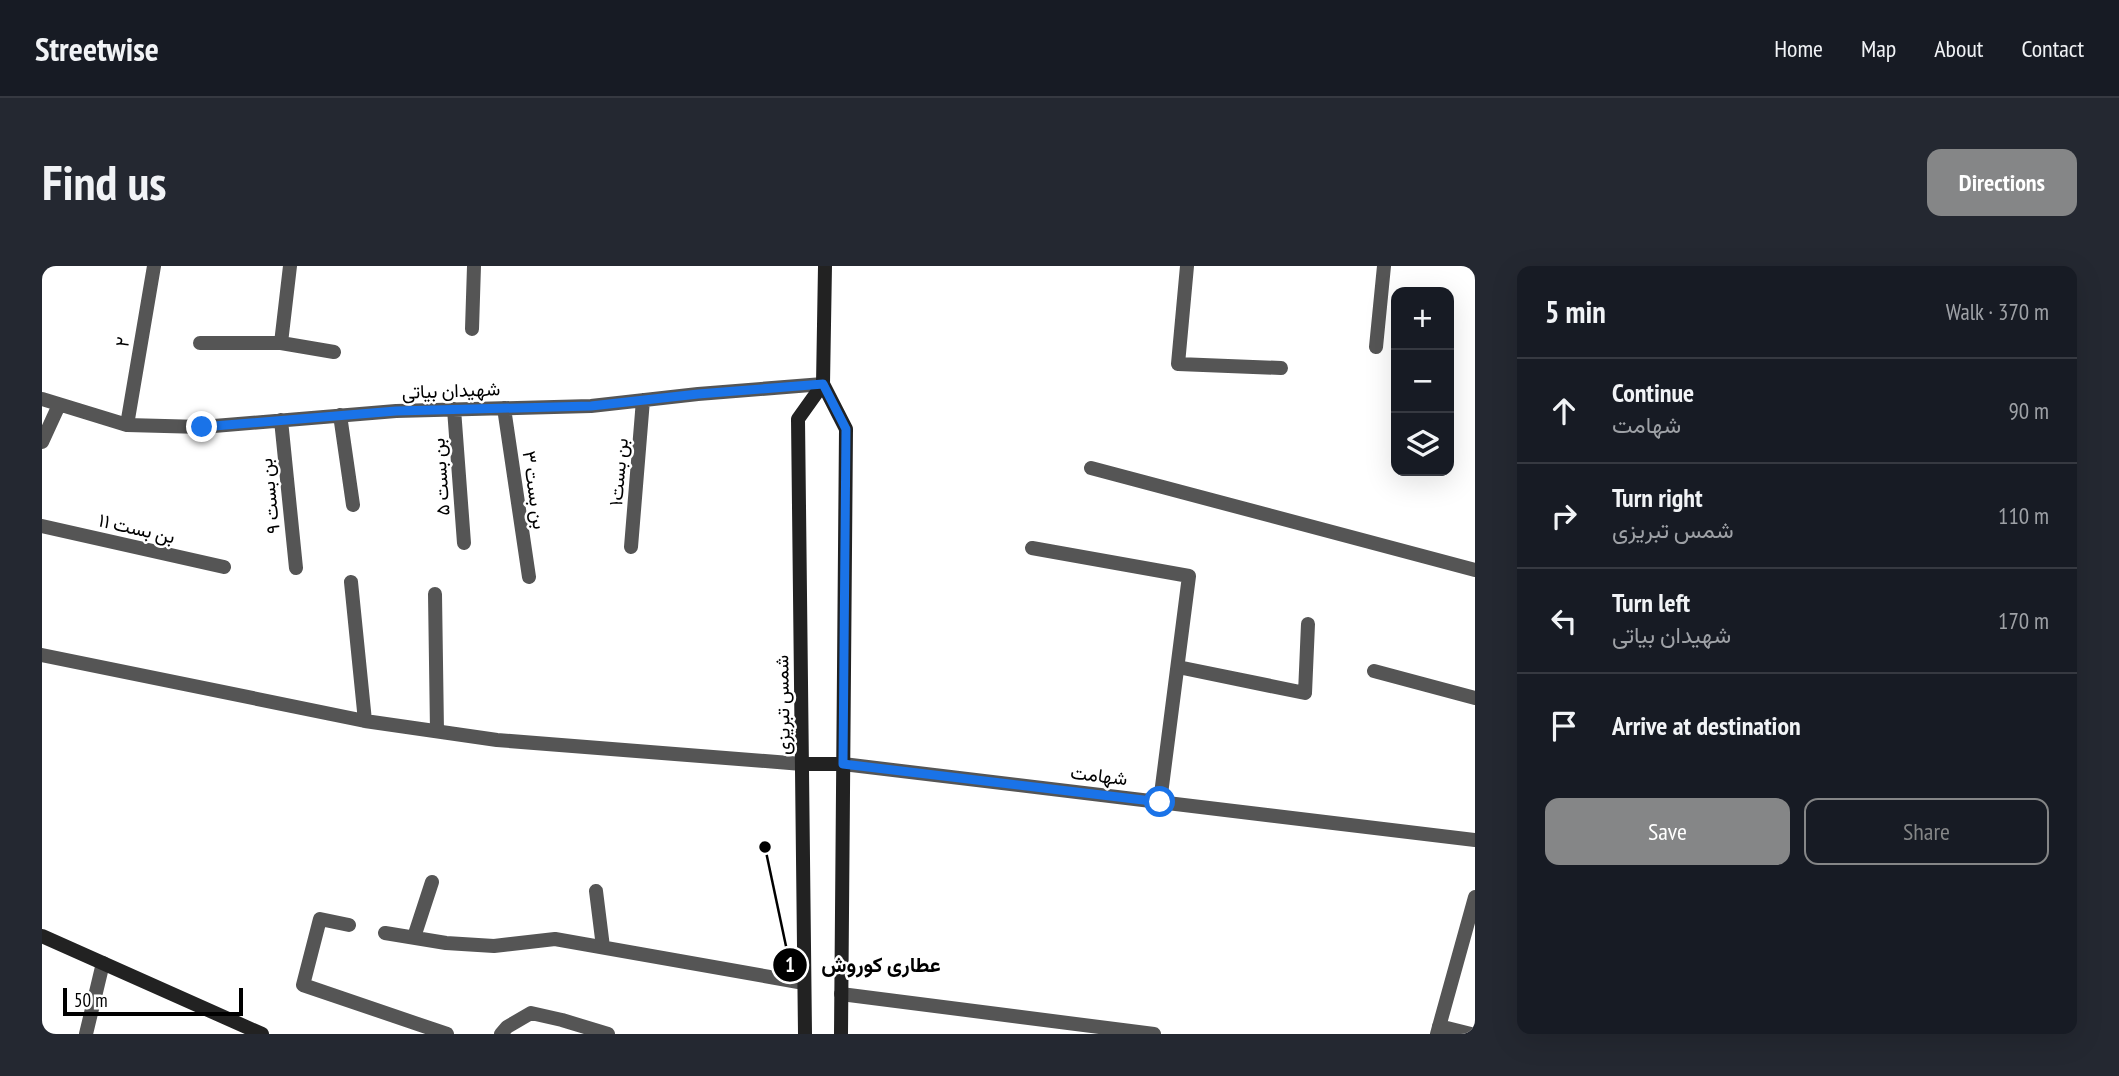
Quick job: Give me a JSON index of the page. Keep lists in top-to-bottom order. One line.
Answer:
{"streets":{"main road":["شمس تبریزی"],"street":["۲","شهیدان بیاتی","بن بست۱","بن بست ۵","بن بست ۳","بن بست ۹","بن بست ۱۱","شهامت"]},"crossings":[["۲","شهیدان بیاتی"],["شهیدان بیاتی","بن بست۱"],["شهیدان بیاتی","بن بست ۵"],["شهیدان بیاتی","بن بست ۳"],["شهیدان بیاتی","بن بست ۹"],["شهیدان بیاتی","شمس تبریزی"]],"places":["عطاری کوروش"],"scale_bar":"50 m","page":{"header":"Streetwise","nav":["Home","Map","About","Contact"],"buttons":["Directions",["Save","Share"]],"title":"Find us","heading":["5 min","Walk · 370 m"],"map_buttons":["+","−"],"list":[["Continue","شهامت","90 m"],["Turn right","شمس تبریزی","110 m"],["Turn left","شهیدان بیاتی","170 m"],"Arrive at destination"],"scale":"50 m"}}
